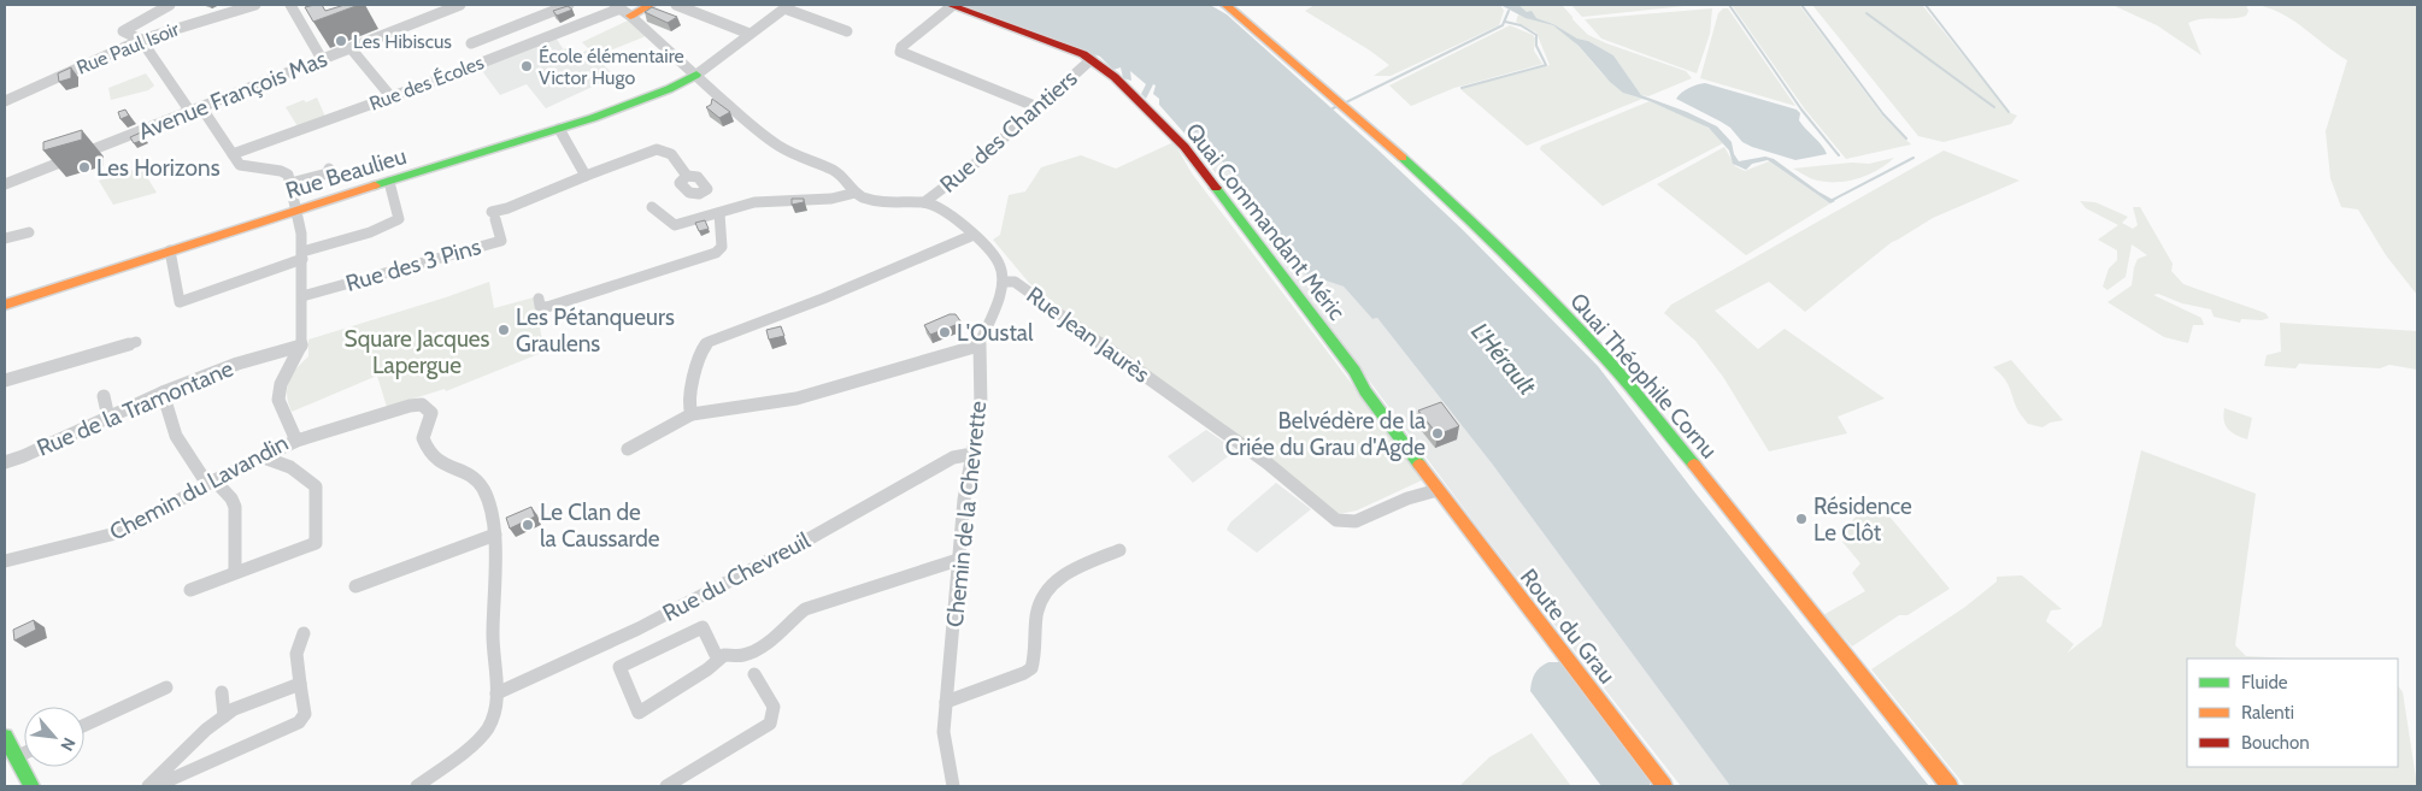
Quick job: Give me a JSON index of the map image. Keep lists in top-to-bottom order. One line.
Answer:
{"streets":{"street":["Rue Paul Isoir","Rue des Écoles","Avenue François Mas","Rue des Chantiers","Rue Beaulieu","Quai Commandant Méric","Rue des 3 Pins","Rue Jean Jaurès","Quai Théophile Cornu","Rue de la Tramontane","Chemin du Lavandin","Chemin de la Chevrette","Rue du Chevreuil","Route du Grau"]},"crossings":[["Rue des Écoles","Rue Jean Jaurès"],["Rue des Chantiers","Quai Commandant Méric"],["Rue des Chantiers","Rue Jean Jaurès"],["Rue Beaulieu","Rue Jean Jaurès"],["Quai Commandant Méric","Rue Jean Jaurès"],["Quai Commandant Méric","Route du Grau"],["Rue Jean Jaurès","Chemin de la Chevrette"],["Rue Jean Jaurès","Route du Grau"],["Rue de la Tramontane","Chemin du Lavandin"],["Chemin de la Chevrette","Rue du Chevreuil"]],"water":["L'Hérault"],"parks":["Square Jacques Lapergue"],"places":["Les Hibiscus","École élémentaire Victor Hugo","Les Horizons","Les Pétanqueurs Graulens","L'Oustal","Belvédère de la Criée du Grau d'Agde","Résidence Le Clôt","Le Clan de la Caussarde"],"legend":["Fluide","Ralenti","Bouchon"],"north":"bottom right"}
